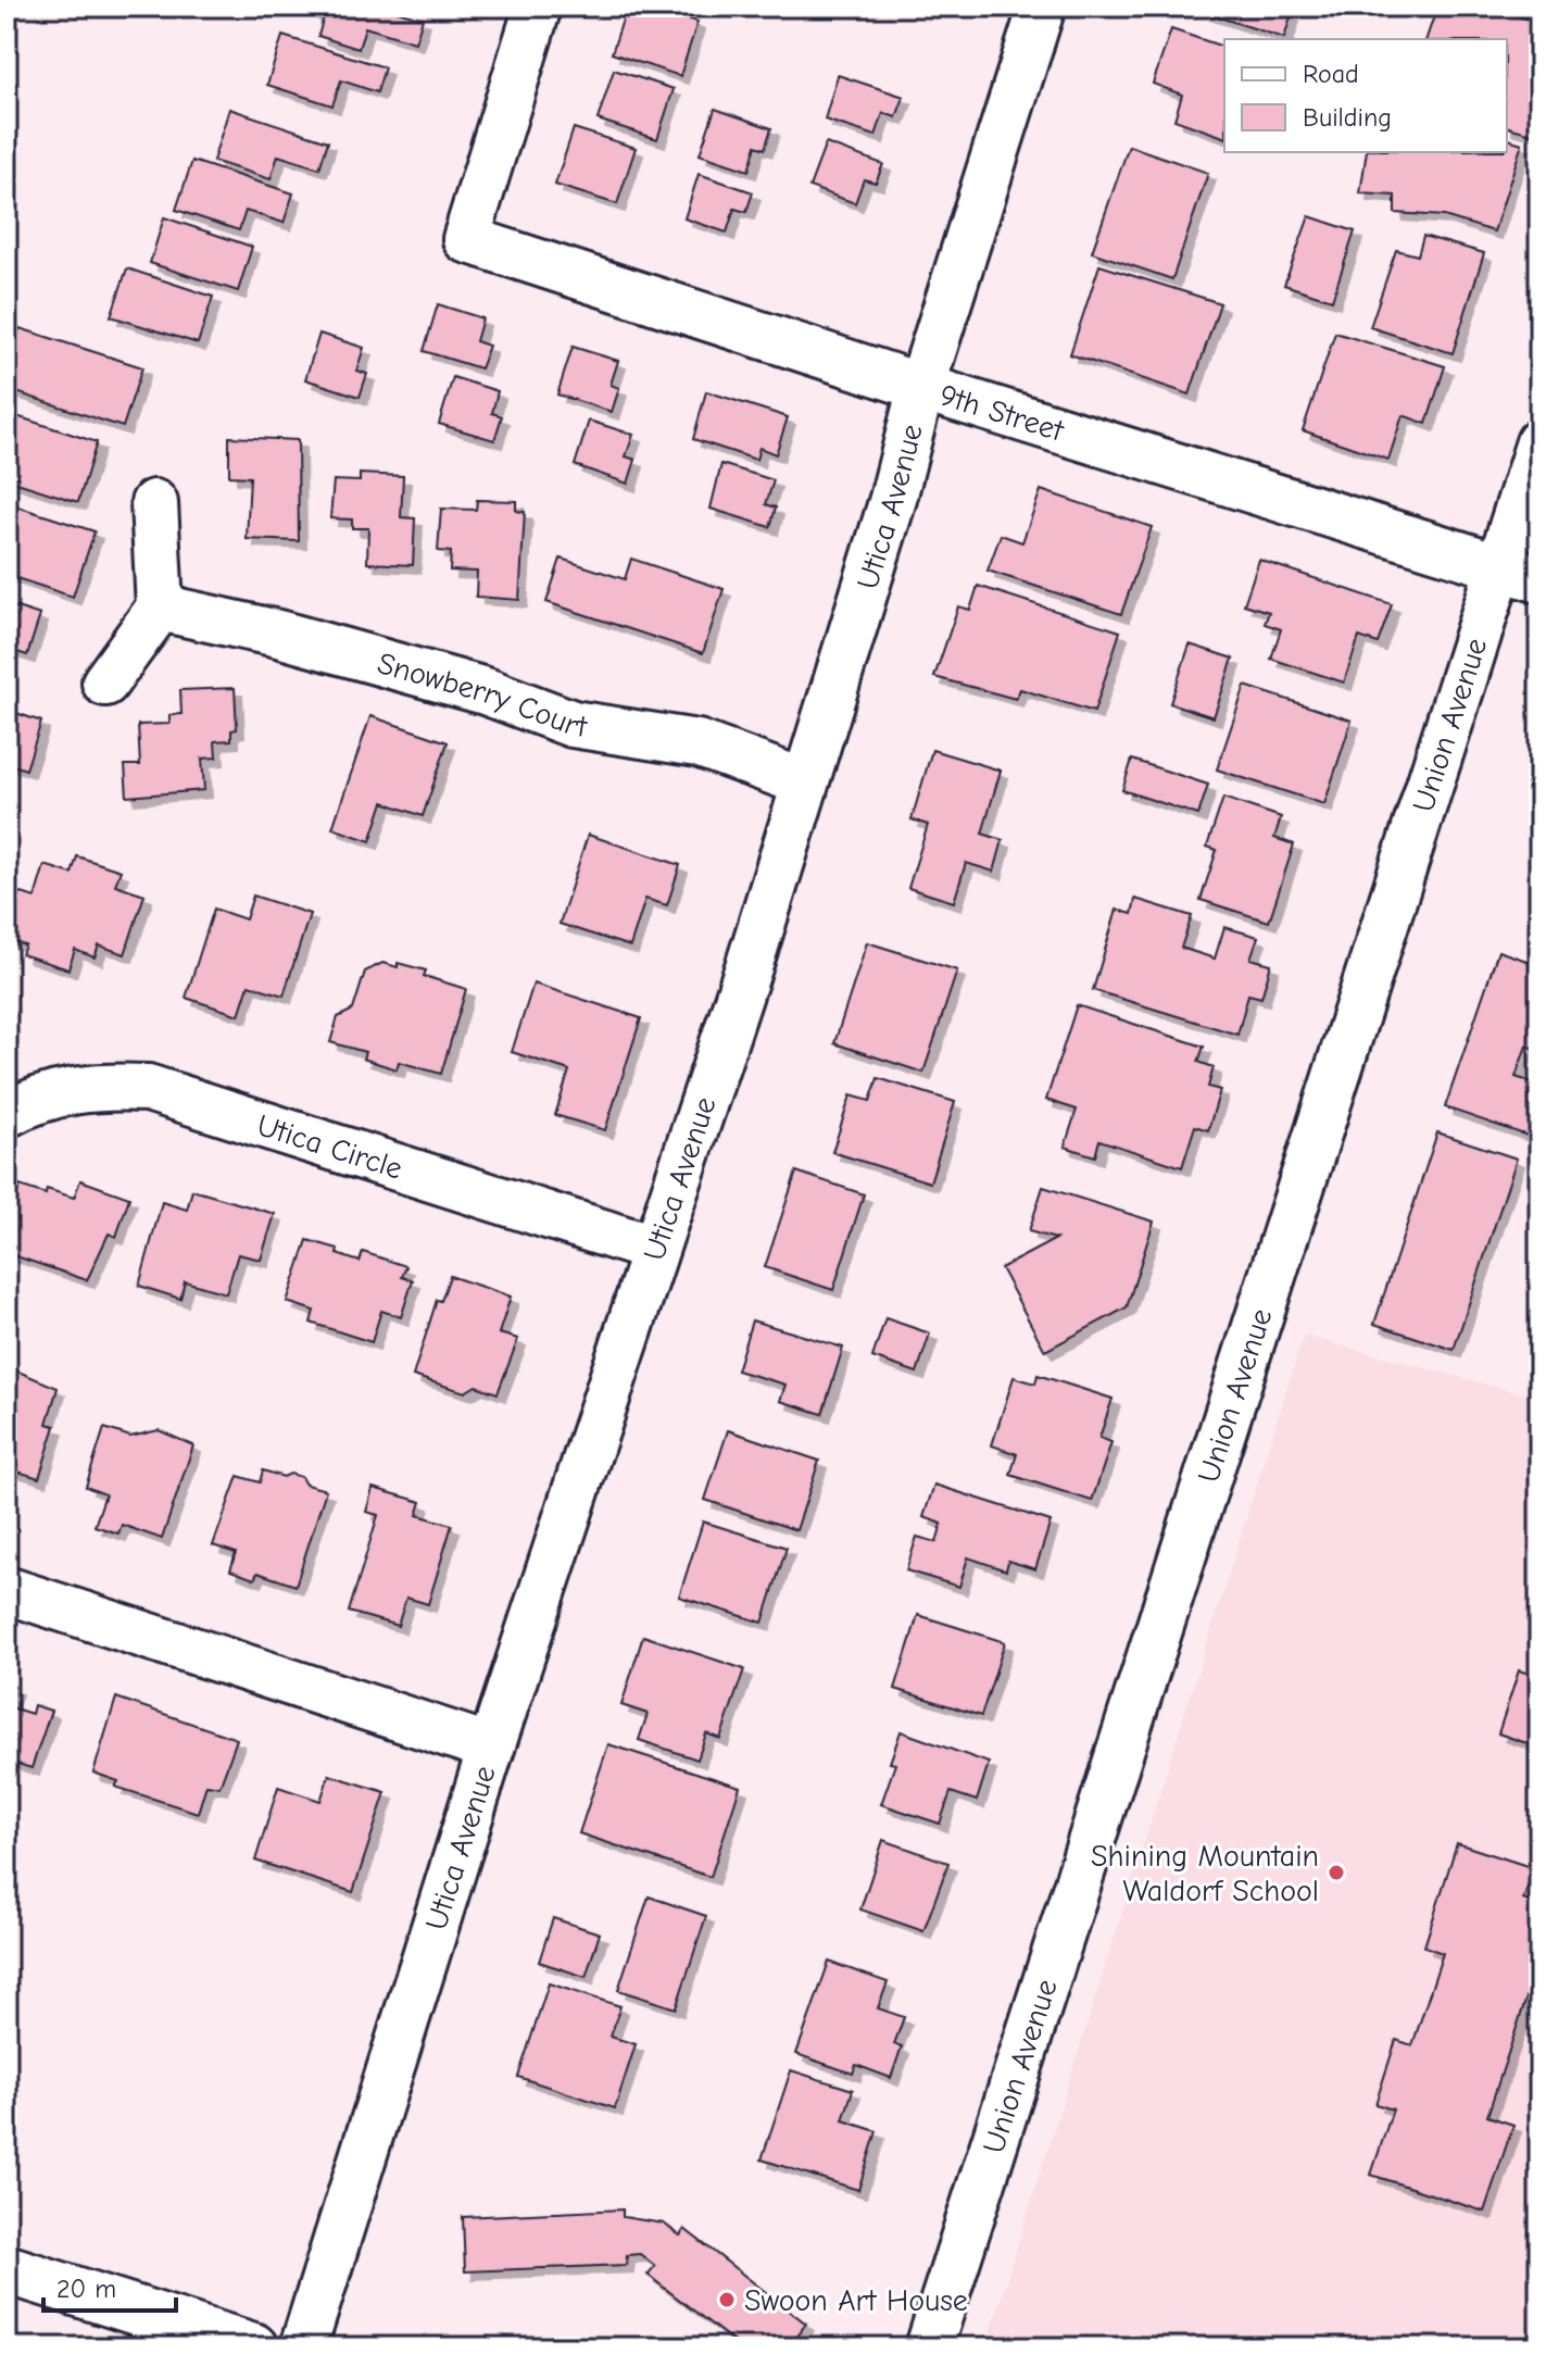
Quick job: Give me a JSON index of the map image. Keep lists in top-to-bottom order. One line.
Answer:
{"streets":{"street":["9th Street","Utica Avenue","Snowberry Court","Union Avenue","Utica Circle"]},"crossings":[["9th Street","Utica Avenue"],["9th Street","Union Avenue"],["Utica Avenue","Snowberry Court"],["Utica Avenue","Utica Circle"]],"places":["Shining Mountain Waldorf School","Swoon Art House"],"legend":["Road","Building"],"scale_bar":"20 m"}
